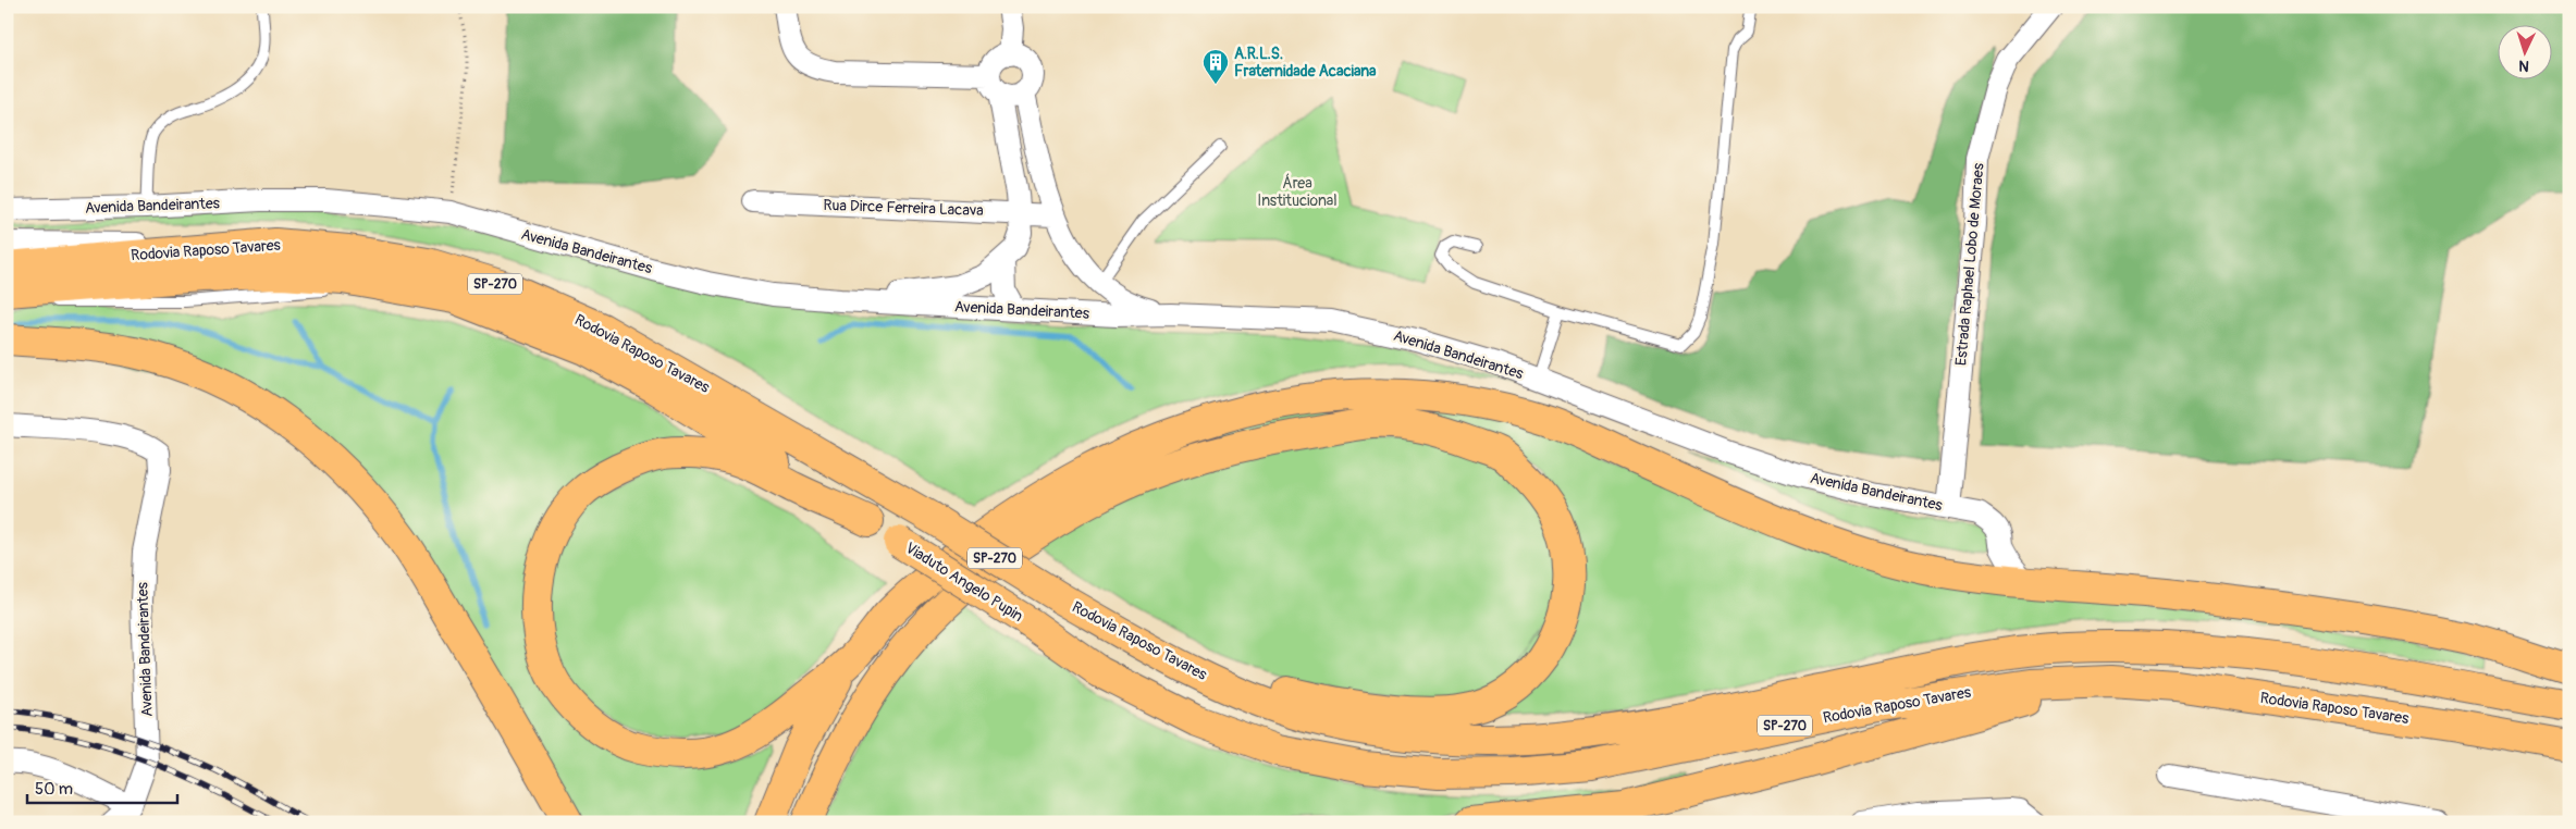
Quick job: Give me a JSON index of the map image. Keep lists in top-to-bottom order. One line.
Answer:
{"streets":{"highway":["Rodovia Raposo Tavares","SP-270","Viaduto Angelo Pupin"],"street":["Avenida Bandeirantes","Rua Dirce Ferreira Lacava","Estrada Raphael Lobo de Moraes"]},"crossings":[["Avenida Bandeirantes","Estrada Raphael Lobo de Moraes"],["Rodovia Raposo Tavares","Viaduto Angelo Pupin"]],"parks":["Área Institucional"],"places":{"building":["A.R.L.S. Fraternidade Acaciana"]},"scale_bar":"50 m","north":"bottom"}
